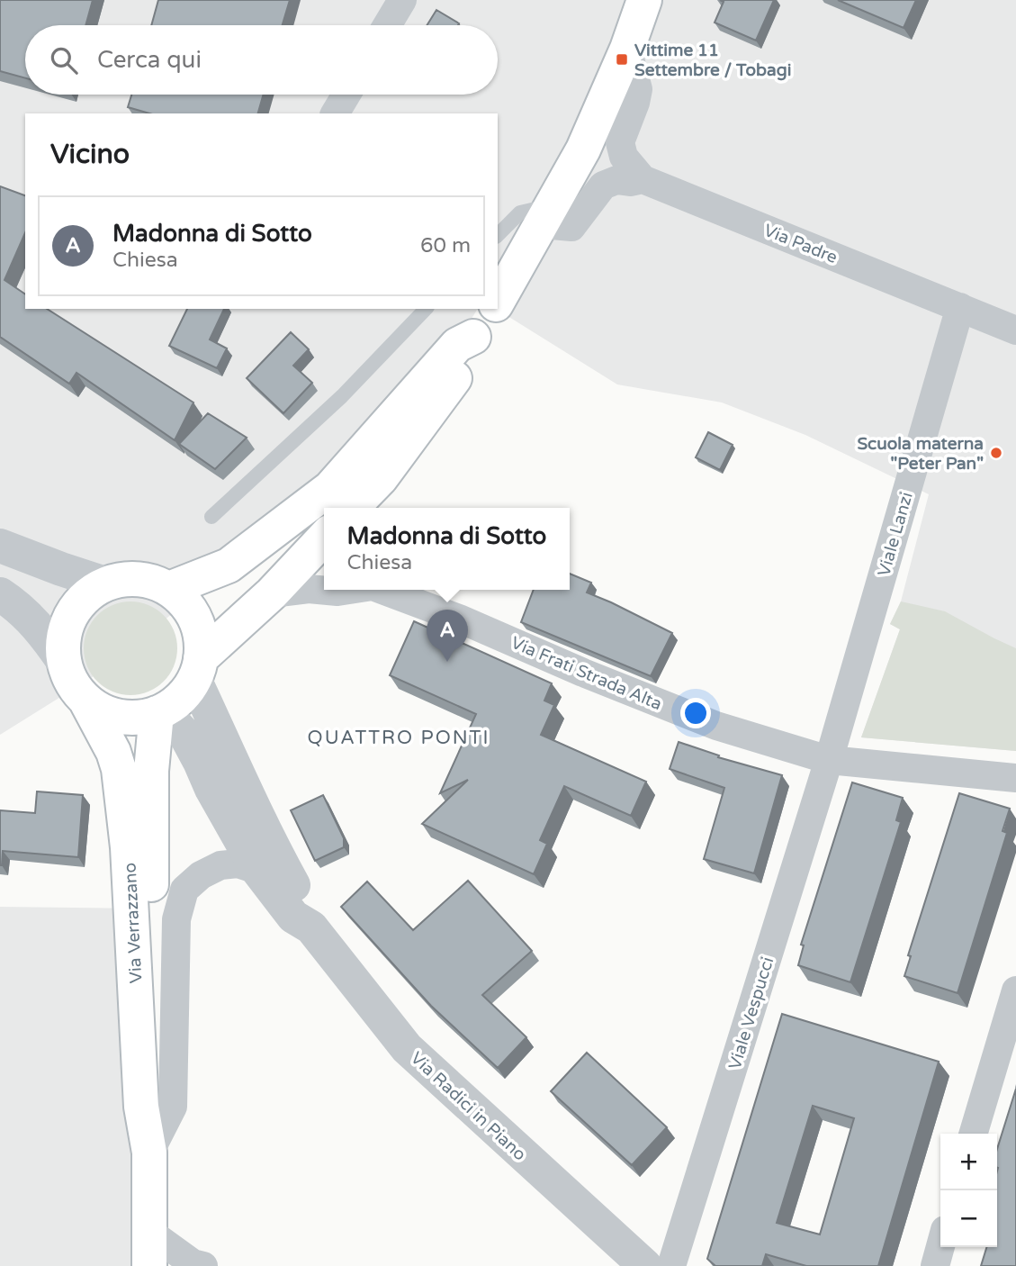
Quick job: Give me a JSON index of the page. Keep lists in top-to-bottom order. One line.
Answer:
{"streets":{"main road":["Via Verrazzano","Via Radici in Piano"],"street":["Via Padre","Viale Lanzi","Via Frati Strada Alta","Viale Vespucci"]},"crossings":[["Via Padre","Viale Lanzi"],["Viale Lanzi","Via Frati Strada Alta"],["Viale Lanzi","Viale Vespucci"],["Via Frati Strada Alta","Viale Vespucci"],["Via Verrazzano","Via Radici in Piano"],["Viale Vespucci","Via Radici in Piano"]],"districts":["QUATTRO PONTI"],"places":{"transit":["Vittime 11 Settembre / Tobagi"],"other":["Scuola materna \"Peter Pan\""]},"page":{"search":"Cerca qui","heading":"Vicino","list":[{"mark":"A","name":"Madonna di Sotto","note":"Chiesa","value":"60 m"}],"popup":["Madonna di Sotto","Chiesa"],"pins":"A","map_buttons":["+","−"]}}
